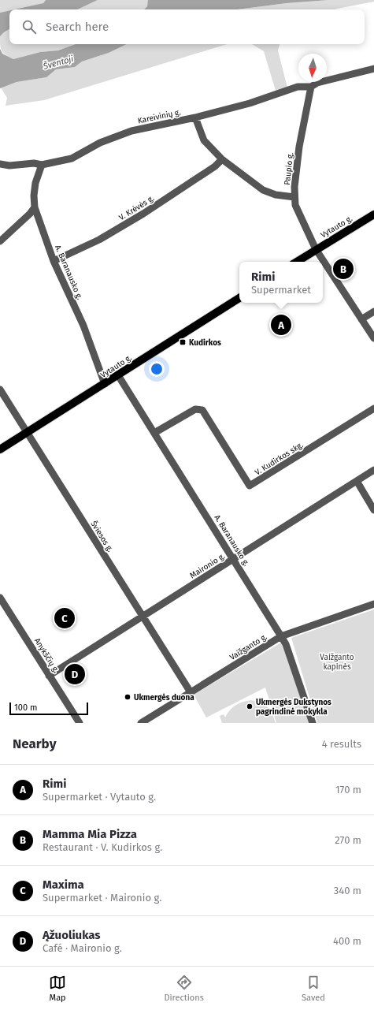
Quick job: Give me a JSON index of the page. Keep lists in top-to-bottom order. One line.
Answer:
{"streets":{"main road":["Vytauto g."],"street":["Kareivinių g.","Paupio g.","V. Krėvės g.","A. Baranausko g.","V. Kudirkos skg.","Šviesos g.","Maironio g.","Vaižganto g.","Anykščių g."]},"crossings":[["Kareivinių g.","A. Baranausko g."],["Paupio g.","Vytauto g."],["V. Krėvės g.","A. Baranausko g."],["Vytauto g.","A. Baranausko g."],["Vytauto g.","Šviesos g."],["A. Baranausko g.","V. Kudirkos skg."],["A. Baranausko g.","Maironio g."],["A. Baranausko g.","Vaižganto g."],["Šviesos g.","Maironio g."],["Šviesos g.","Vaižganto g."],["Maironio g.","Anykščių g."]],"water":["Šventoji"],"parks":["Vaižganto kapinės"],"places":{"transit":["Kudirkos"],"other":["Ukmergės duona","Ukmergės Dukstynos pagrindinė mokykla"]},"scale_bar":"100 m","north":"bottom","page":{"search":"Search here","pins":["B","A","C","D"],"popup":["Rimi","Supermarket"],"scale":"100 m","heading":["Nearby","4 results"],"list":[{"mark":"A","name":"Rimi","note":"Supermarket · Vytauto g.","value":"170 m"},{"mark":"B","name":"Mamma Mia Pizza","note":"Restaurant · V. Kudirkos g.","value":"270 m"},{"mark":"C","name":"Maxima","note":"Supermarket · Maironio g.","value":"340 m"},{"mark":"D","name":"Ąžuoliukas","note":"Café · Maironio g.","value":"400 m"}],"nav":["Map","Directions","Saved"]}}
